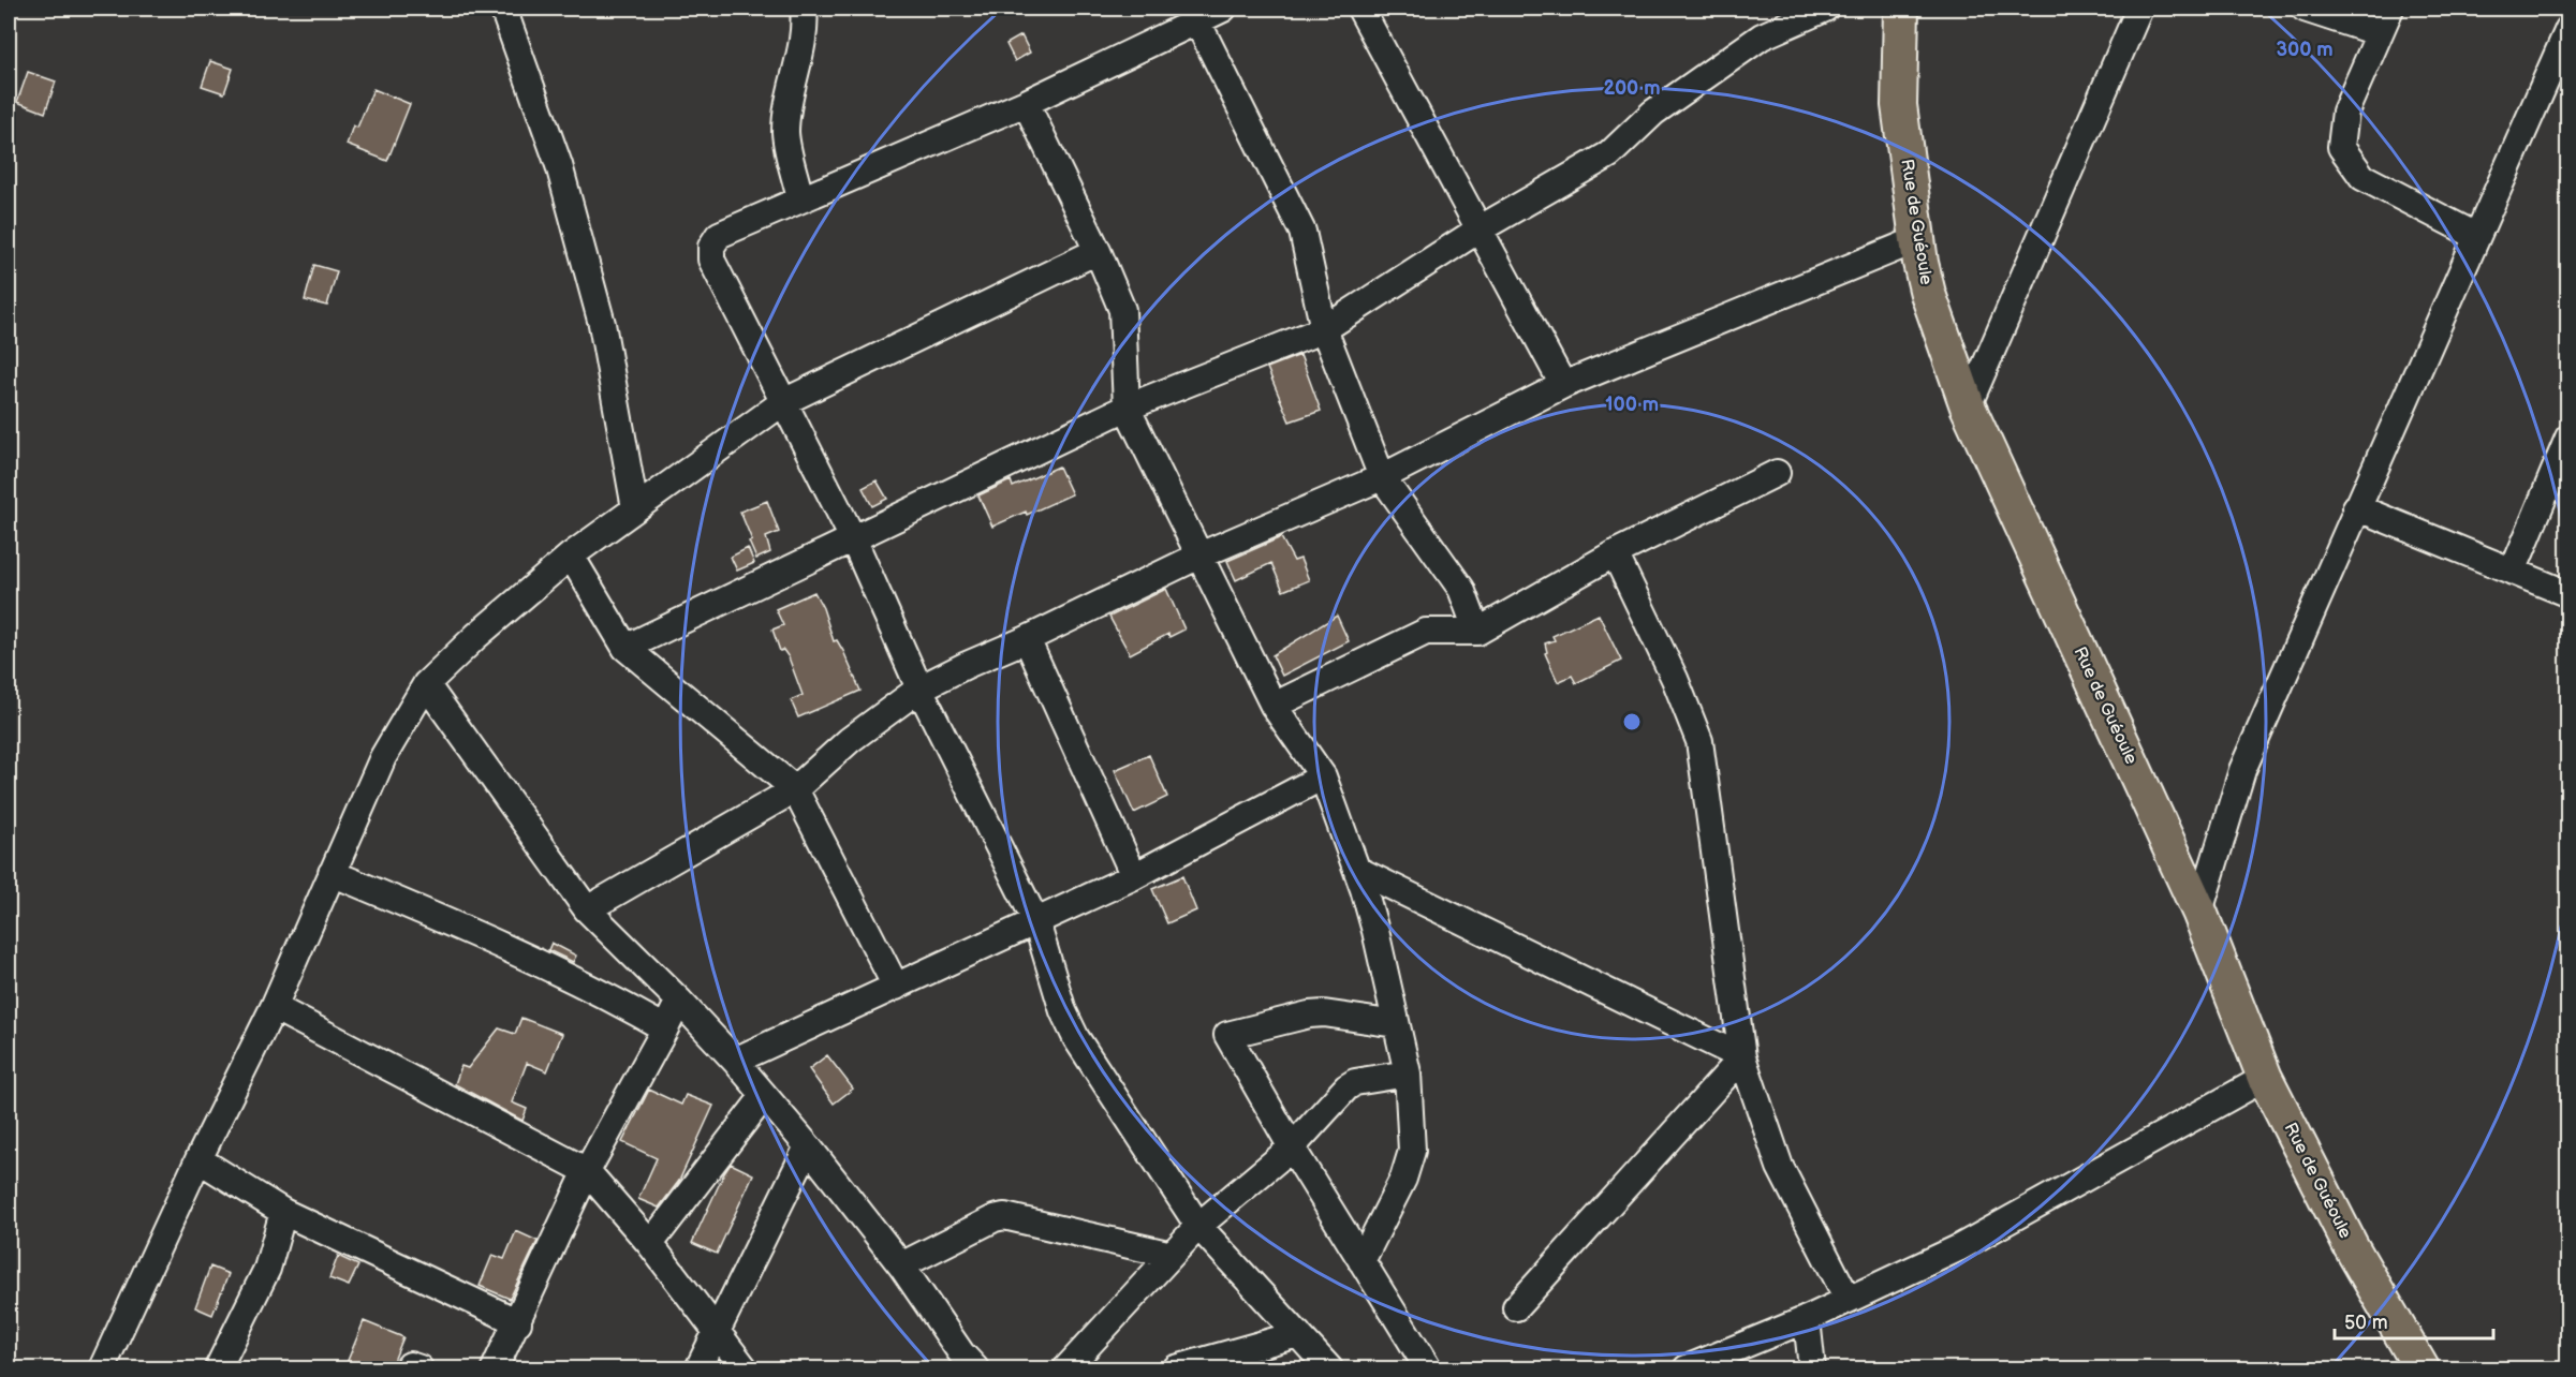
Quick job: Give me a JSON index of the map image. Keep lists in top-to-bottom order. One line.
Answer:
{"streets":{"main road":["Rue de Guéoule"]},"scale_bar":"50 m","rings":["300 m","200 m","100 m"]}
